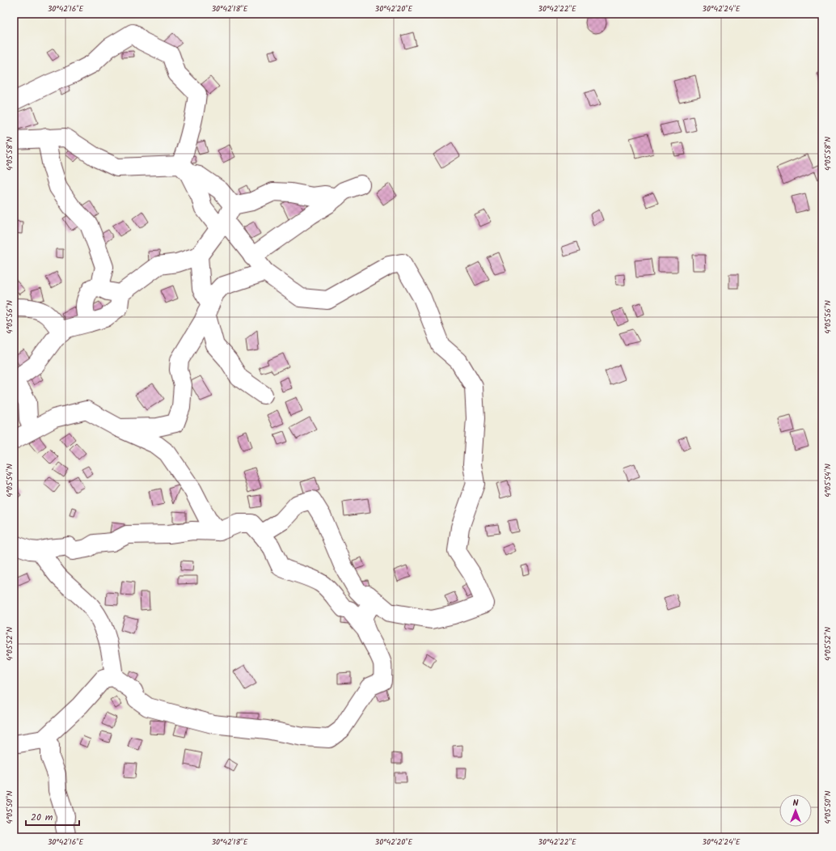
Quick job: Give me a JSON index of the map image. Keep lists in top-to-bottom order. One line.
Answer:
{"scale_bar":"20 m","north":"top","coordinates":["30°42'16\"E","30°42'18\"E","30°42'20\"E","30°42'22\"E","30°42'24\"E","4°05'58\"N","4°05'56\"N","4°05'54\"N","4°05'52\"N","4°05'50\"N"]}
